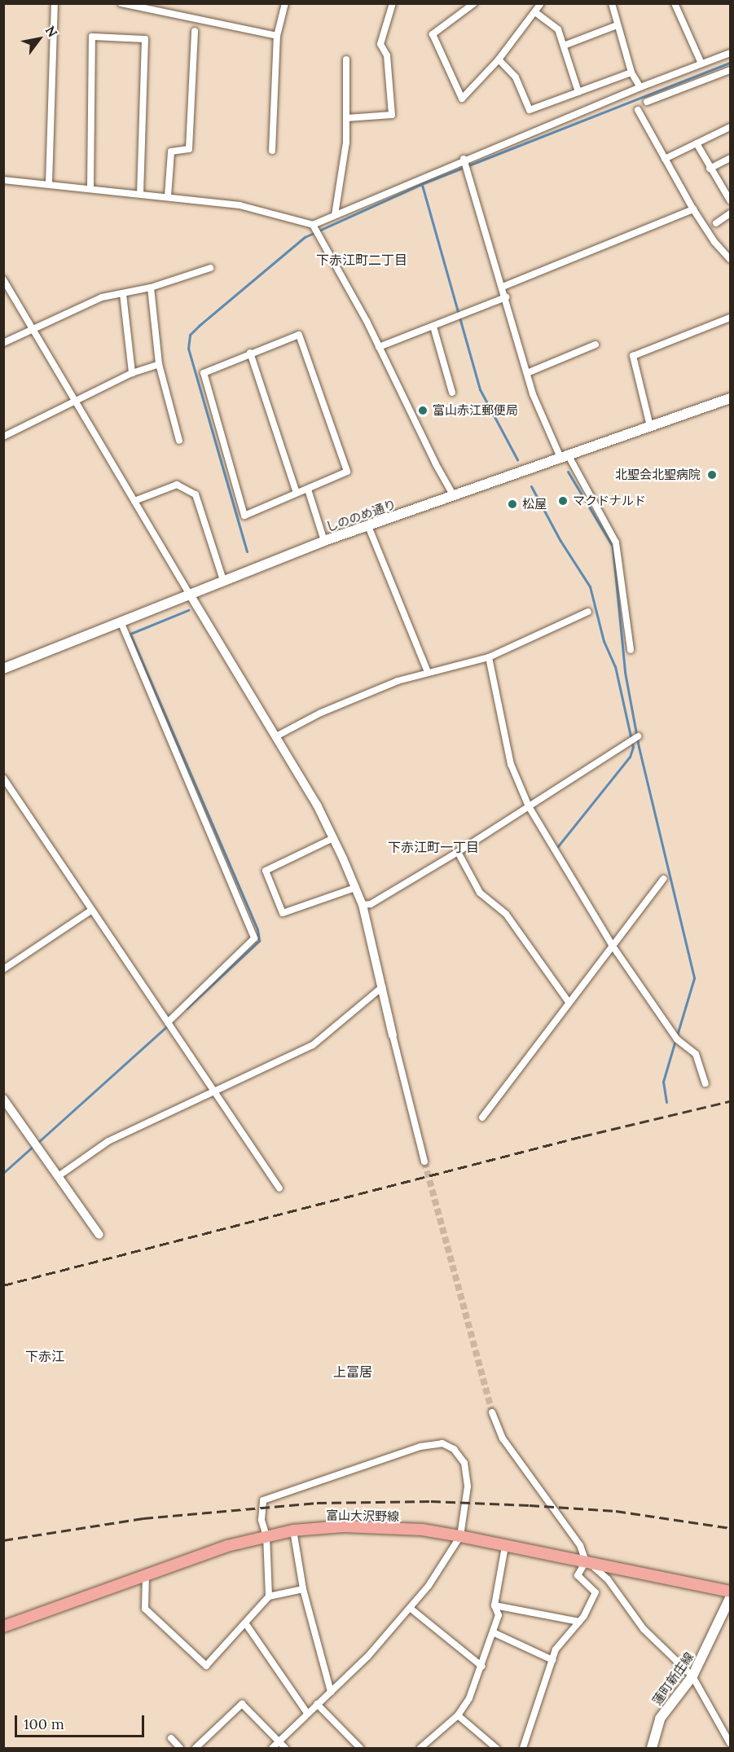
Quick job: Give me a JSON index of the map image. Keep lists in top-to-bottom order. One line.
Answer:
{"streets":{"main road":["しののめ通り","富山大沢野線","蓮町新庄線"]},"districts":["下赤江町二丁目","下赤江町一丁目","下赤江","上冨居"],"places":["富山赤江郵便局","北聖会北聖病院","マクドナルド","松屋"],"scale_bar":"100 m","north":"top right"}
